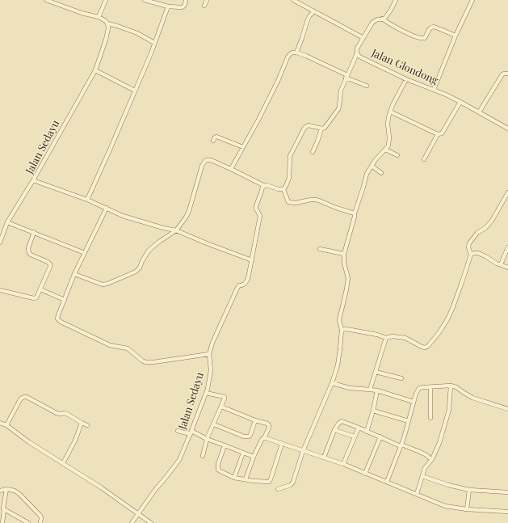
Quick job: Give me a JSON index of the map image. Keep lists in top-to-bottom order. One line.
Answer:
{"streets":{"street":["Jalan Glondong","Jalan Sedayu"]}}
